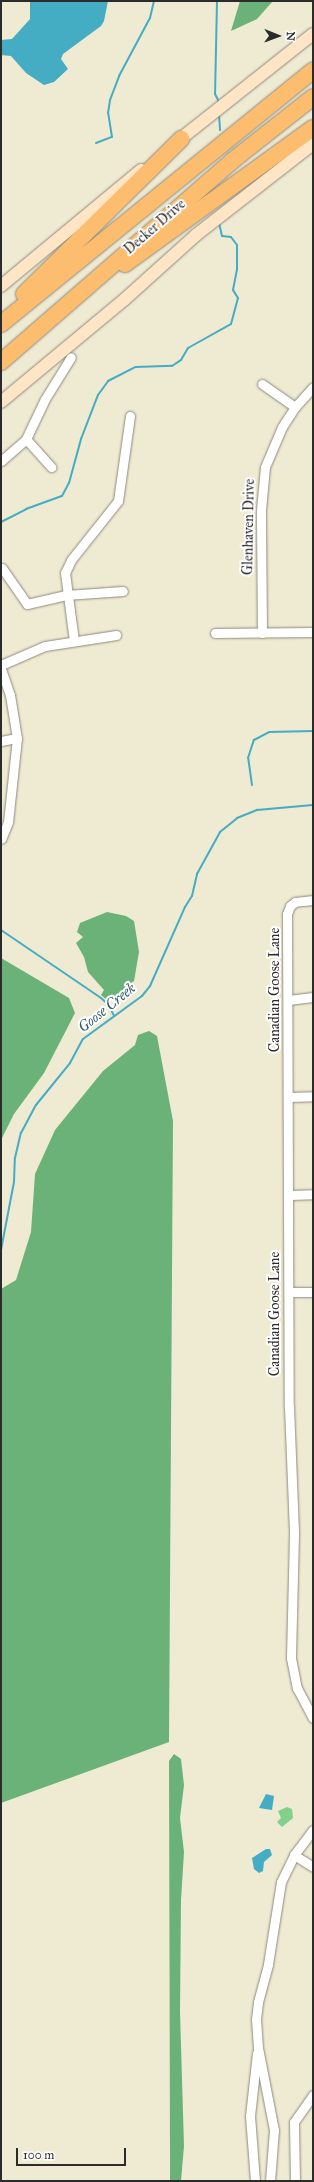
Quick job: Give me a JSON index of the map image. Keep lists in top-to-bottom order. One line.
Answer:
{"streets":{"highway":["Decker Drive"],"street":["Glenhaven Drive","Canadian Goose Lane"]},"water":["Goose Creek"],"scale_bar":"100 m","north":"right"}
